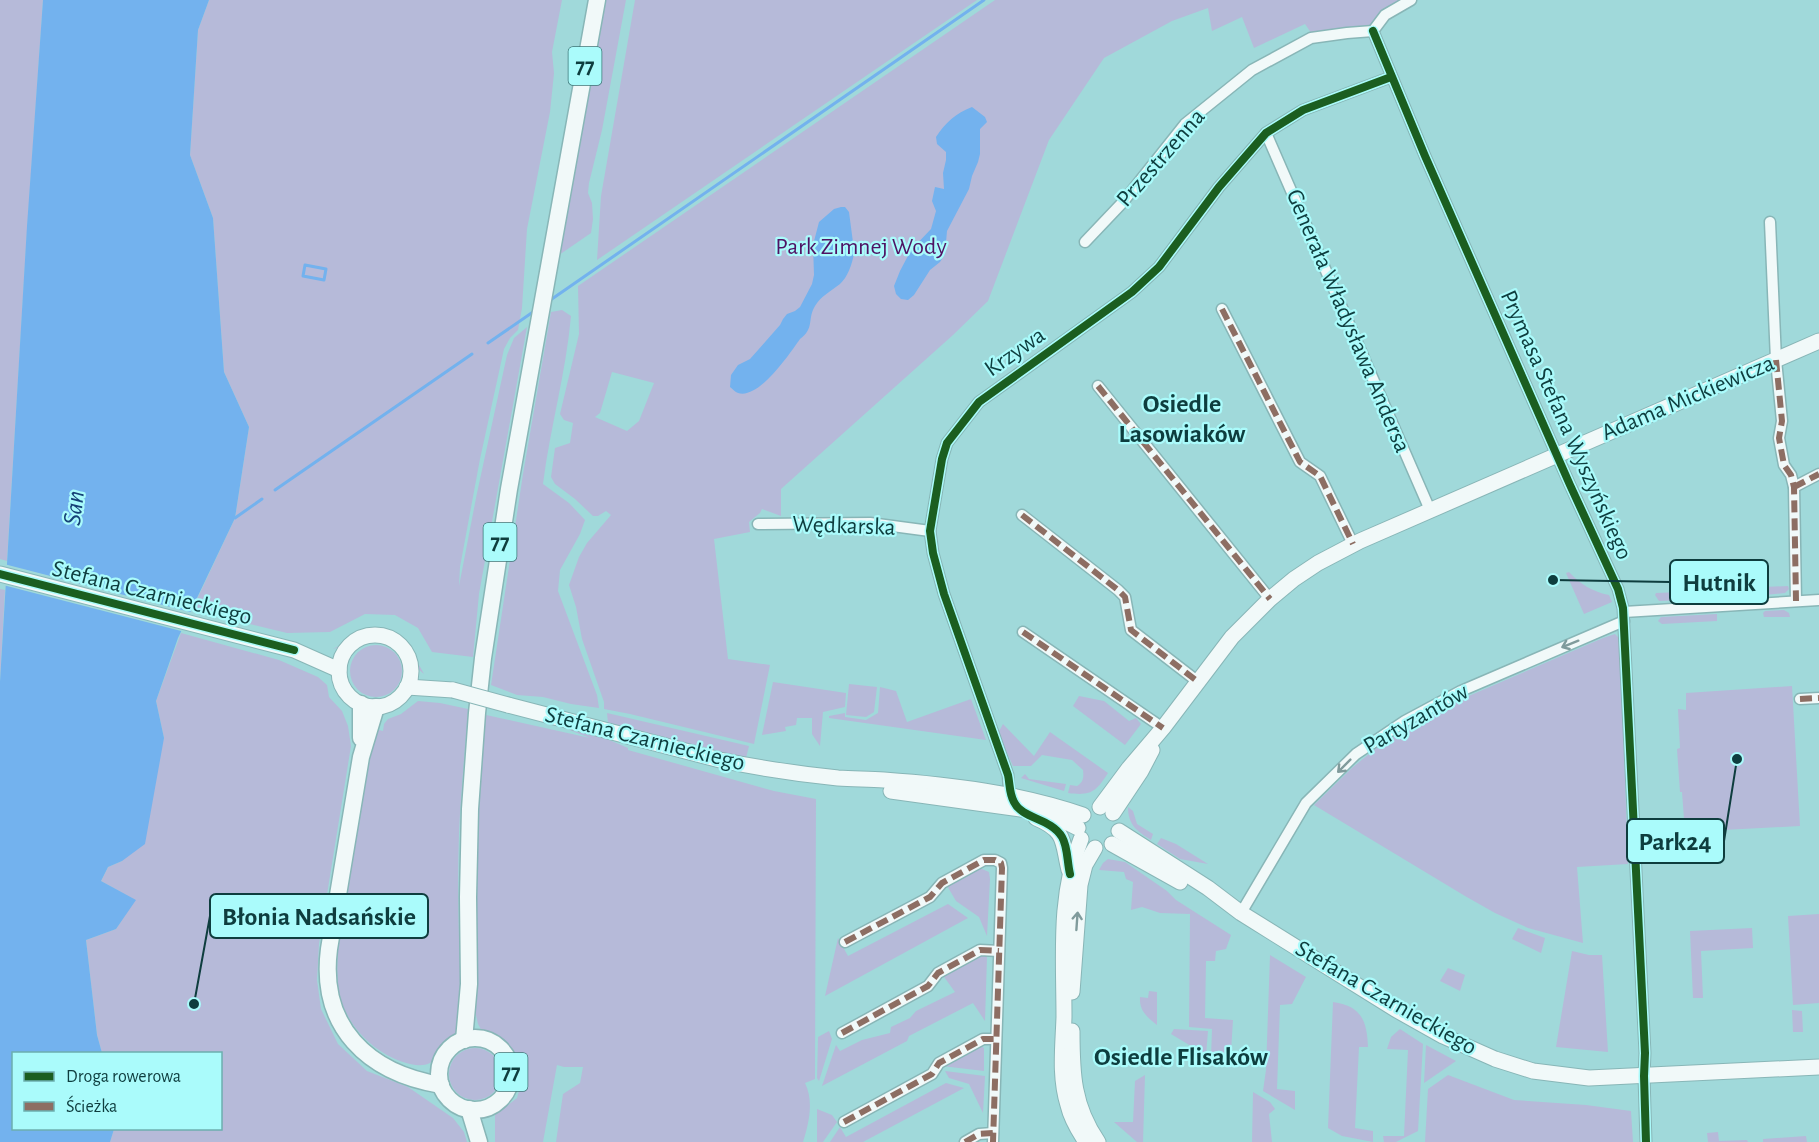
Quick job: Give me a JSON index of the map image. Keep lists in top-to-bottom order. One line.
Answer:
{"streets":{"main road":["77"],"street":["Przestrzenna","Generała Władysława Andersa","Krzywa","Adama Mickiewicza","Prymasa Stefana Wyszyńskiego","Wędkarska","Stefana Czarnieckiego","Partyzantów"]},"crossings":[["Przestrzenna","Prymasa Stefana Wyszyńskiego"],["Generała Władysława Andersa","Krzywa"],["Generała Władysława Andersa","Adama Mickiewicza"],["Krzywa","Prymasa Stefana Wyszyńskiego"],["Krzywa","Wędkarska"],["Krzywa","Stefana Czarnieckiego"],["Adama Mickiewicza","Prymasa Stefana Wyszyńskiego"],["Adama Mickiewicza","Stefana Czarnieckiego"],["Prymasa Stefana Wyszyńskiego","Stefana Czarnieckiego"],["Prymasa Stefana Wyszyńskiego","Partyzantów"],["Stefana Czarnieckiego","Partyzantów"]],"one_way":["Partyzantów"],"districts":["Osiedle Lasowiaków","Osiedle Flisaków"],"water":["San"],"parks":["Park Zimnej Wody"],"places":["Hutnik","Park24","Błonia Nadsańskie"],"legend":["Droga rowerowa","Ścieżka"]}
